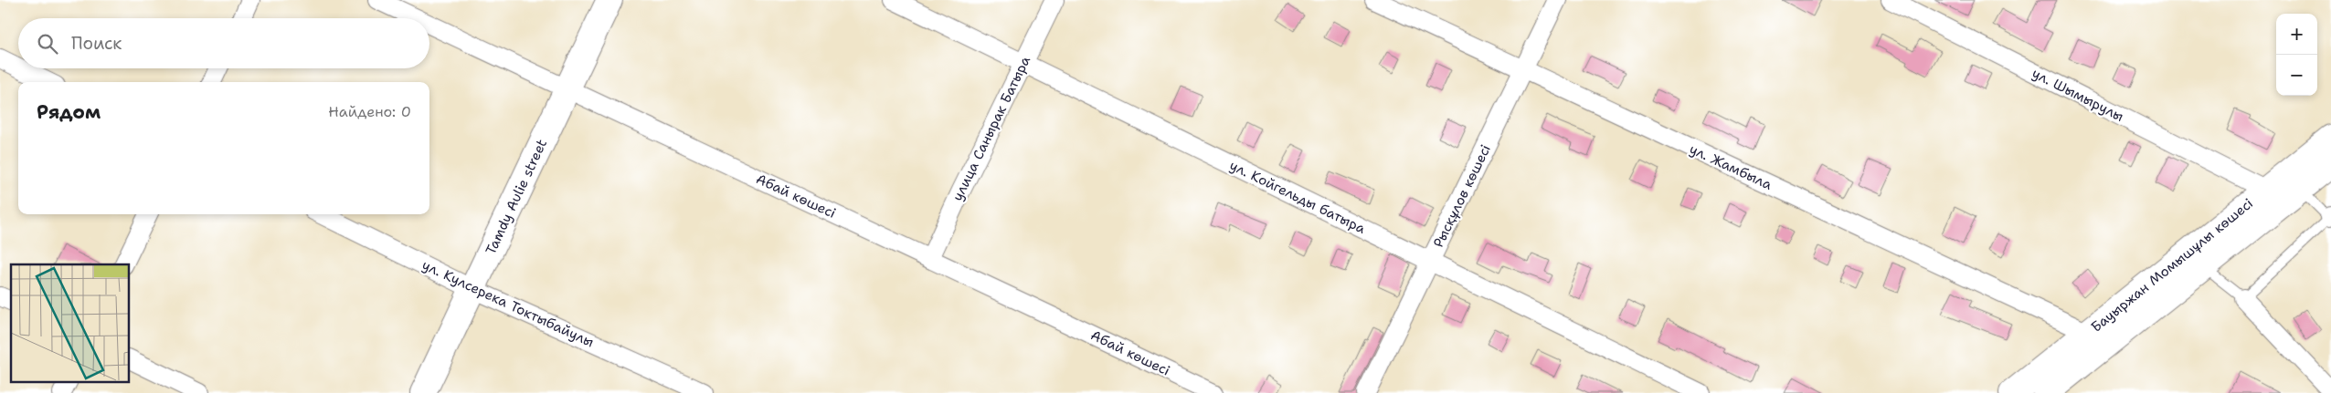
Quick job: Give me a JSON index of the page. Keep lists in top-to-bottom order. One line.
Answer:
{"streets":{"street":["ул. Шымырулы","улица Санырак Батыра","ул. Жамбыла","Абай көшесі","Рысқұлов көшесі","Tamdy Aulie street","ул. Койгельды батыра","Бауыржан Момышұлы көшесі","ул. Кулсерека Токтыбайулы"]},"crossings":[["ул. Шымырулы","Бауыржан Момышұлы көшесі"],["улица Санырак Батыра","Абай көшесі"],["улица Санырак Батыра","ул. Койгельды батыра"],["ул. Жамбыла","Рысқұлов көшесі"],["ул. Жамбыла","Бауыржан Момышұлы көшесі"],["Абай көшесі","Tamdy Aulie street"],["Рысқұлов көшесі","ул. Койгельды батыра"],["Tamdy Aulie street","ул. Кулсерека Токтыбайулы"]],"page":{"map_buttons":["+","−"],"search":"Поиск","heading":["Рядом","Найдено: 0"]}}
